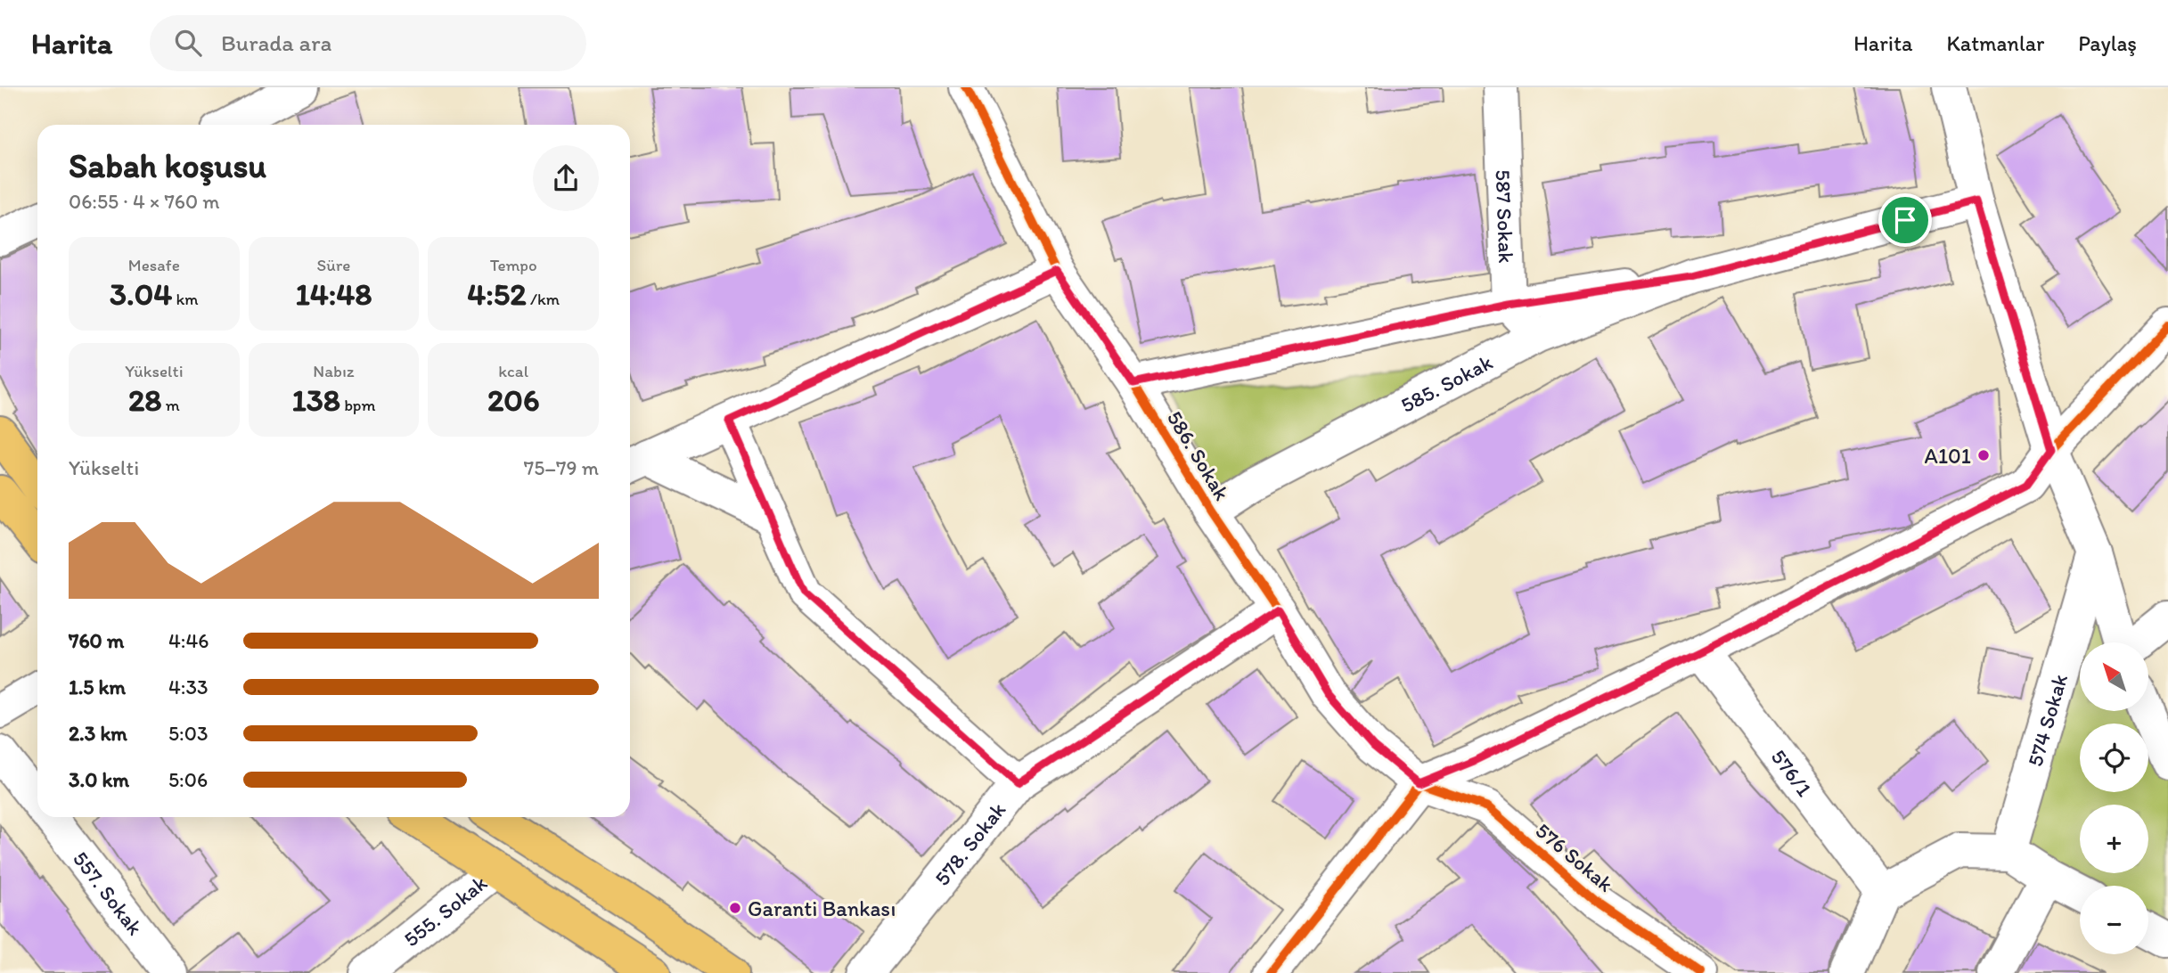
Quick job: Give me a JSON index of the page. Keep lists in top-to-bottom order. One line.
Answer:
{"streets":{"street":["587 Sokak","585. Sokak","586. Sokak","574 Sokak","576/1","578. Sokak","576 Sokak","557. Sokak","555. Sokak"]},"crossings":[["587 Sokak","585. Sokak"],["585. Sokak","586. Sokak"],["586. Sokak","578. Sokak"],["586. Sokak","576 Sokak"]],"places":["A101","Garanti Bankası"],"north":"top left","page":{"header":"Harita","search":"Burada ara","nav":["Harita","Katmanlar","Paylaş"],"heading":["Sabah koşusu","06:55 · 4 × 760 m"],"stats":[["Mesafe","3.04 km"],["Süre","14:48"],["Tempo","4:52 /km"],["Yükselti","28 m"],["Nabız","138 bpm"],["kcal","206"]],"chart":["Yükselti","75–79 m"],"list":[{"name":"760 m","note":"4:46"},{"name":"1.5 km","note":"4:33"},{"name":"2.3 km","note":"5:03"},{"name":"3.0 km","note":"5:06"}],"map_buttons":["+","−"]}}
